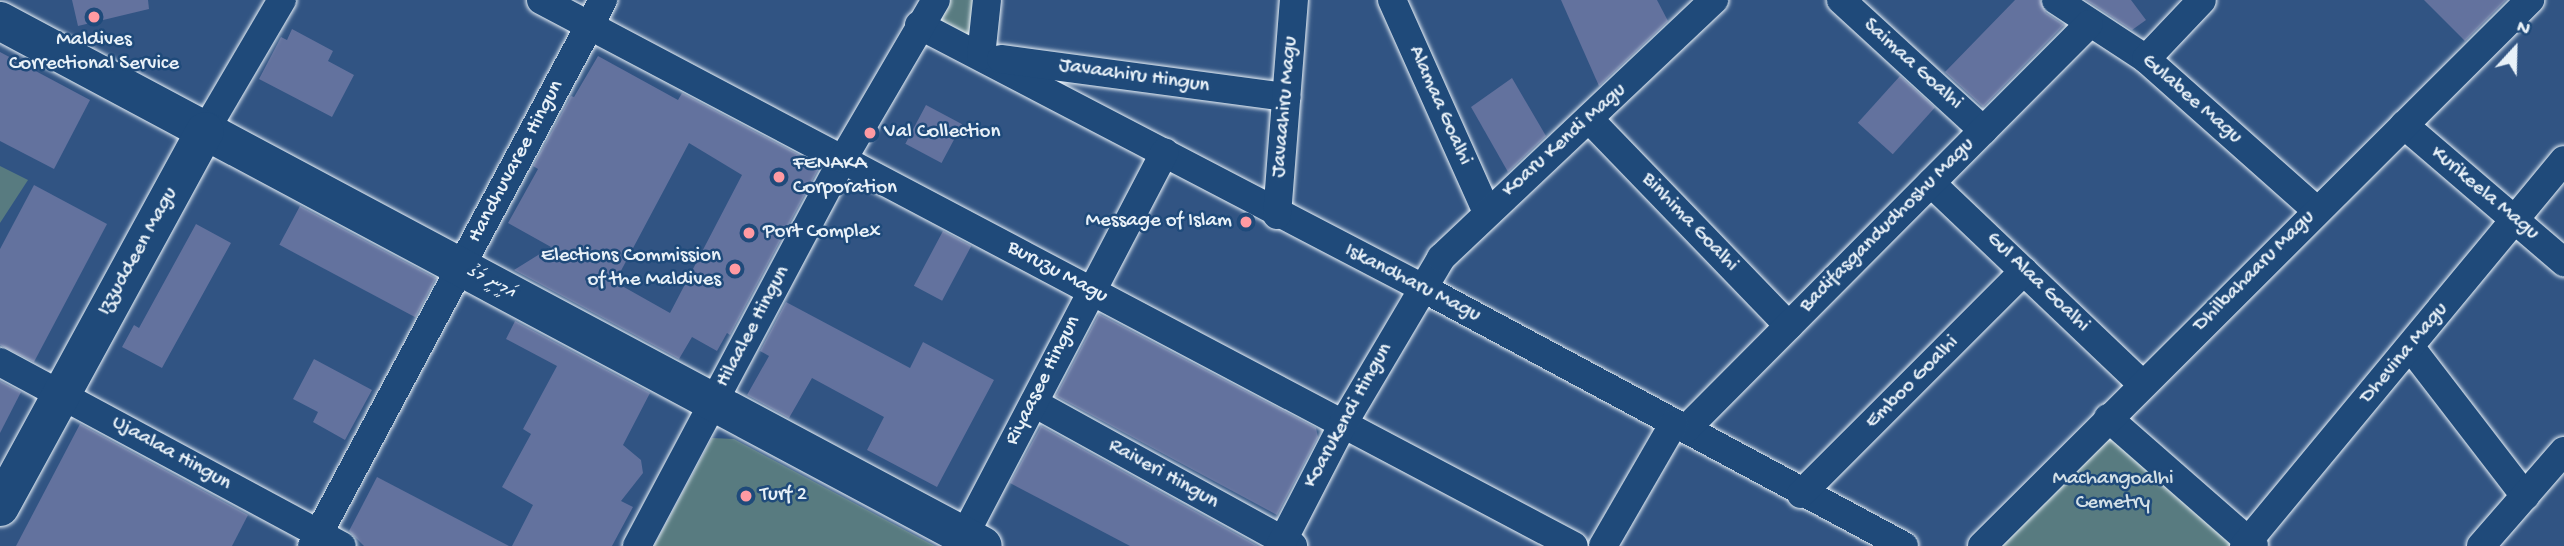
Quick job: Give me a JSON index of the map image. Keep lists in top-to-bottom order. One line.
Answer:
{"streets":{"street":["Saimaa Goalhi","Javaahiru Hingun","Gulabee Magu","Alamaa Goalhi","Javaahiru Magu","Koaru Kendi Magu","Handhuvaree Hingun","Kurikeela Magu","Binhima Goalhi","Badifasgandudhoshu Magu","Izzuddeen Magu","Dhilbahaaru Magu","Buruzu Magu","Gul Alaa Goalhi","އަމީނީ މަގު","Iskandharu Magu","Hilaalee Hingun","Dhevina Magu","Riyaasee Hingun","Emboo Goalhi","Koarukendi Hingun","Ujaalaa Hingun","Raiveri Hingun"]},"crossings":[["Saimaa Goalhi","Badifasgandudhoshu Magu"],["Javaahiru Hingun","Javaahiru Magu"],["Javaahiru Hingun","Iskandharu Magu"],["Gulabee Magu","Badifasgandudhoshu Magu"],["Gulabee Magu","Dhilbahaaru Magu"],["Alamaa Goalhi","Koaru Kendi Magu"],["Javaahiru Magu","Iskandharu Magu"],["Koaru Kendi Magu","Binhima Goalhi"],["Koaru Kendi Magu","Iskandharu Magu"],["Koaru Kendi Magu","Koarukendi Hingun"],["Handhuvaree Hingun","Buruzu Magu"],["Handhuvaree Hingun","އަމީނީ މަގު"],["Handhuvaree Hingun","Ujaalaa Hingun"],["Kurikeela Magu","Dhilbahaaru Magu"],["Kurikeela Magu","Dhevina Magu"],["Binhima Goalhi","Badifasgandudhoshu Magu"],["Badifasgandudhoshu Magu","Gul Alaa Goalhi"],["Badifasgandudhoshu Magu","Iskandharu Magu"],["Izzuddeen Magu","އަމީނީ މަގު"],["Izzuddeen Magu","Ujaalaa Hingun"],["Dhilbahaaru Magu","Gul Alaa Goalhi"],["Buruzu Magu","Hilaalee Hingun"],["Buruzu Magu","Riyaasee Hingun"],["Buruzu Magu","Koarukendi Hingun"],["Gul Alaa Goalhi","Emboo Goalhi"],["އަމީނީ މަގު","Hilaalee Hingun"],["އަމީނީ މަގު","Riyaasee Hingun"],["Iskandharu Magu","Hilaalee Hingun"],["Iskandharu Magu","Riyaasee Hingun"],["Iskandharu Magu","Emboo Goalhi"],["Iskandharu Magu","Koarukendi Hingun"],["Riyaasee Hingun","Raiveri Hingun"],["Koarukendi Hingun","Raiveri Hingun"]],"parks":["Machangoalhi Cemetry"],"places":["Maldives Correctional Service","Val Collection","FENAKA Corporation","Message of Islam","Port Complex","Elections Commission of the Maldives","Turf 2"],"north":"top"}
